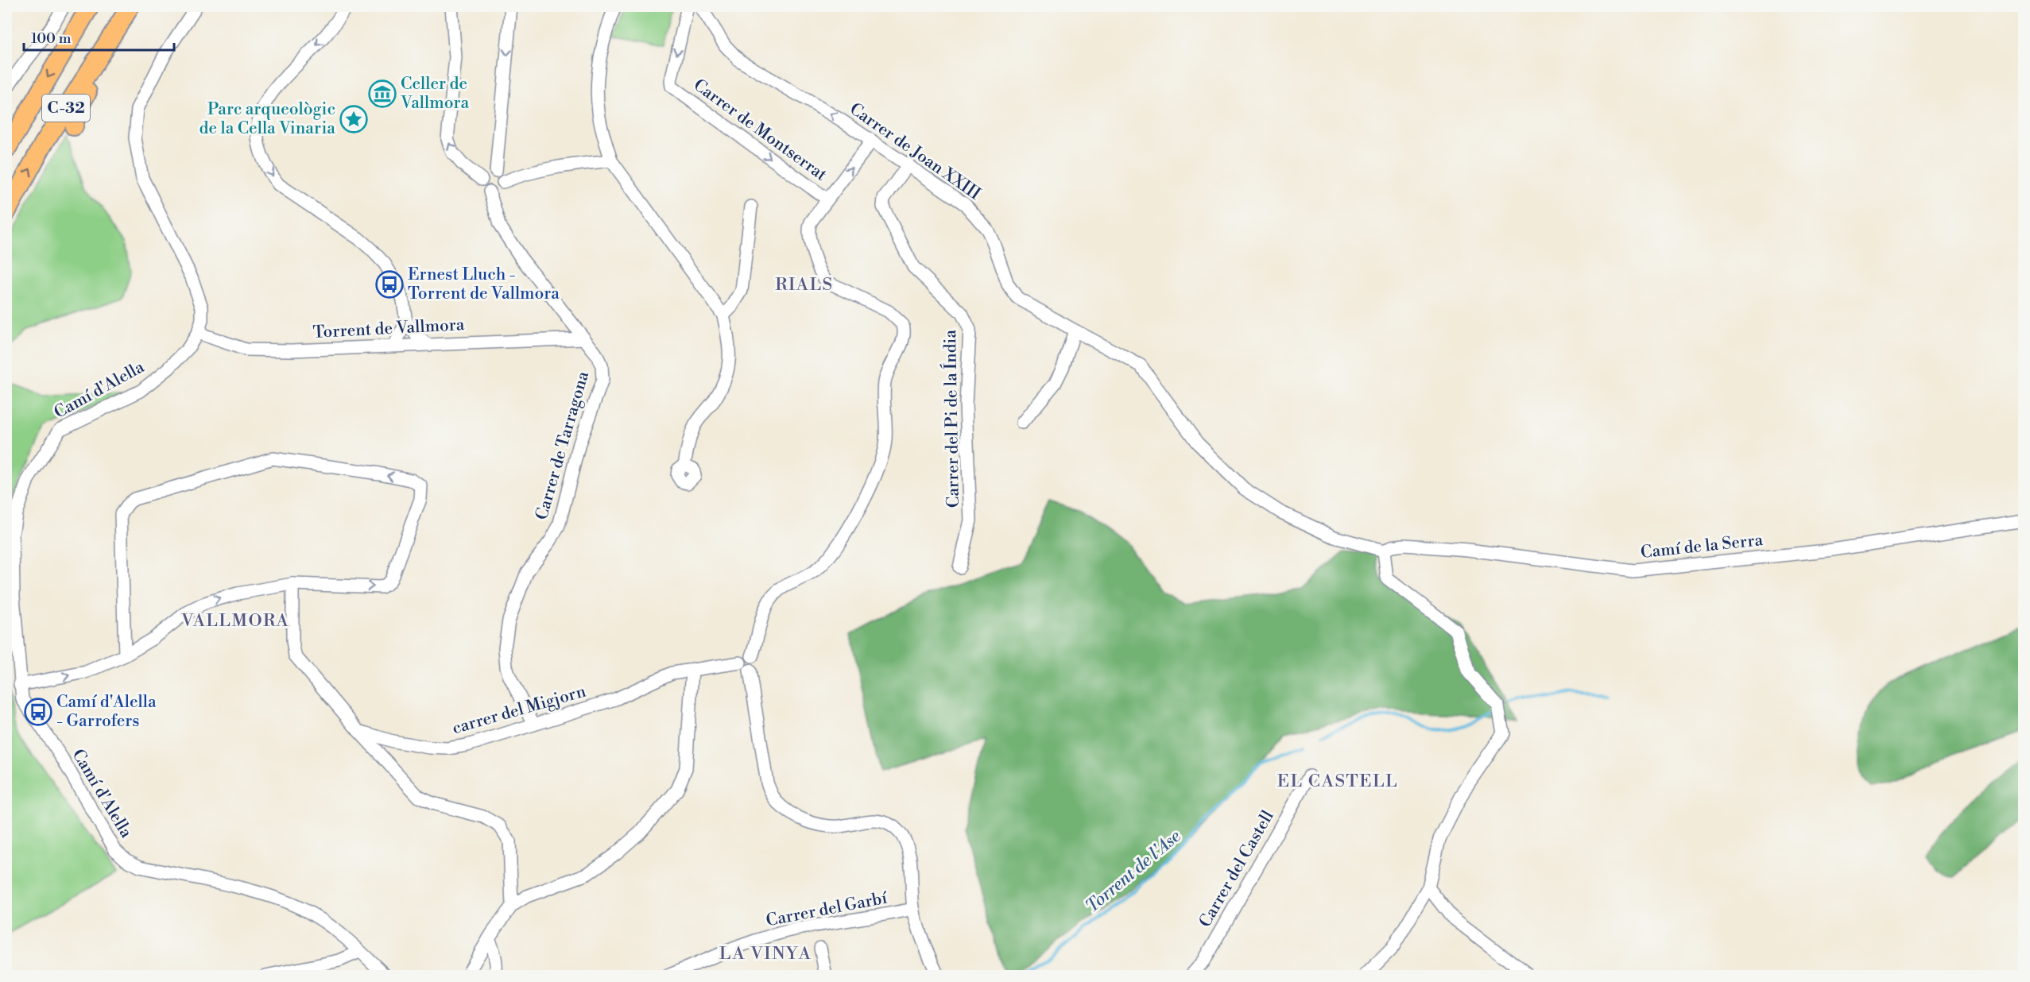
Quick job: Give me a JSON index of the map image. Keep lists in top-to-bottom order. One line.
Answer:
{"streets":{"highway":["C-32"],"street":["Carrer de Montserrat","Carrer de Joan XXIII","Torrent de Vallmora","Camí d'Alella","Carrer del Pi de la Índia","Carrer de Tarragona","Camí de la Serra","carrer del Migjorn","Carrer del Castell","Carrer del Garbí"]},"crossings":[["Carrer de Joan XXIII","Carrer del Pi de la Índia"],["Carrer de Joan XXIII","Camí de la Serra"],["Torrent de Vallmora","Camí d'Alella"],["Torrent de Vallmora","Carrer de Tarragona"],["Carrer de Tarragona","carrer del Migjorn"]],"one_way":["Carrer de Montserrat"],"districts":["RIALS","VALLMORA","EL CASTELL","LA VINYA"],"water":["Torrent de l'Ase"],"places":{"museum":["Celler de Vallmora"],"place":["Parc arqueològic de la Cella Vinaria"],"bus stop":["Ernest Lluch - Torrent de Vallmora","Camí d'Alella - Garrofers"]},"scale_bar":"100 m"}
